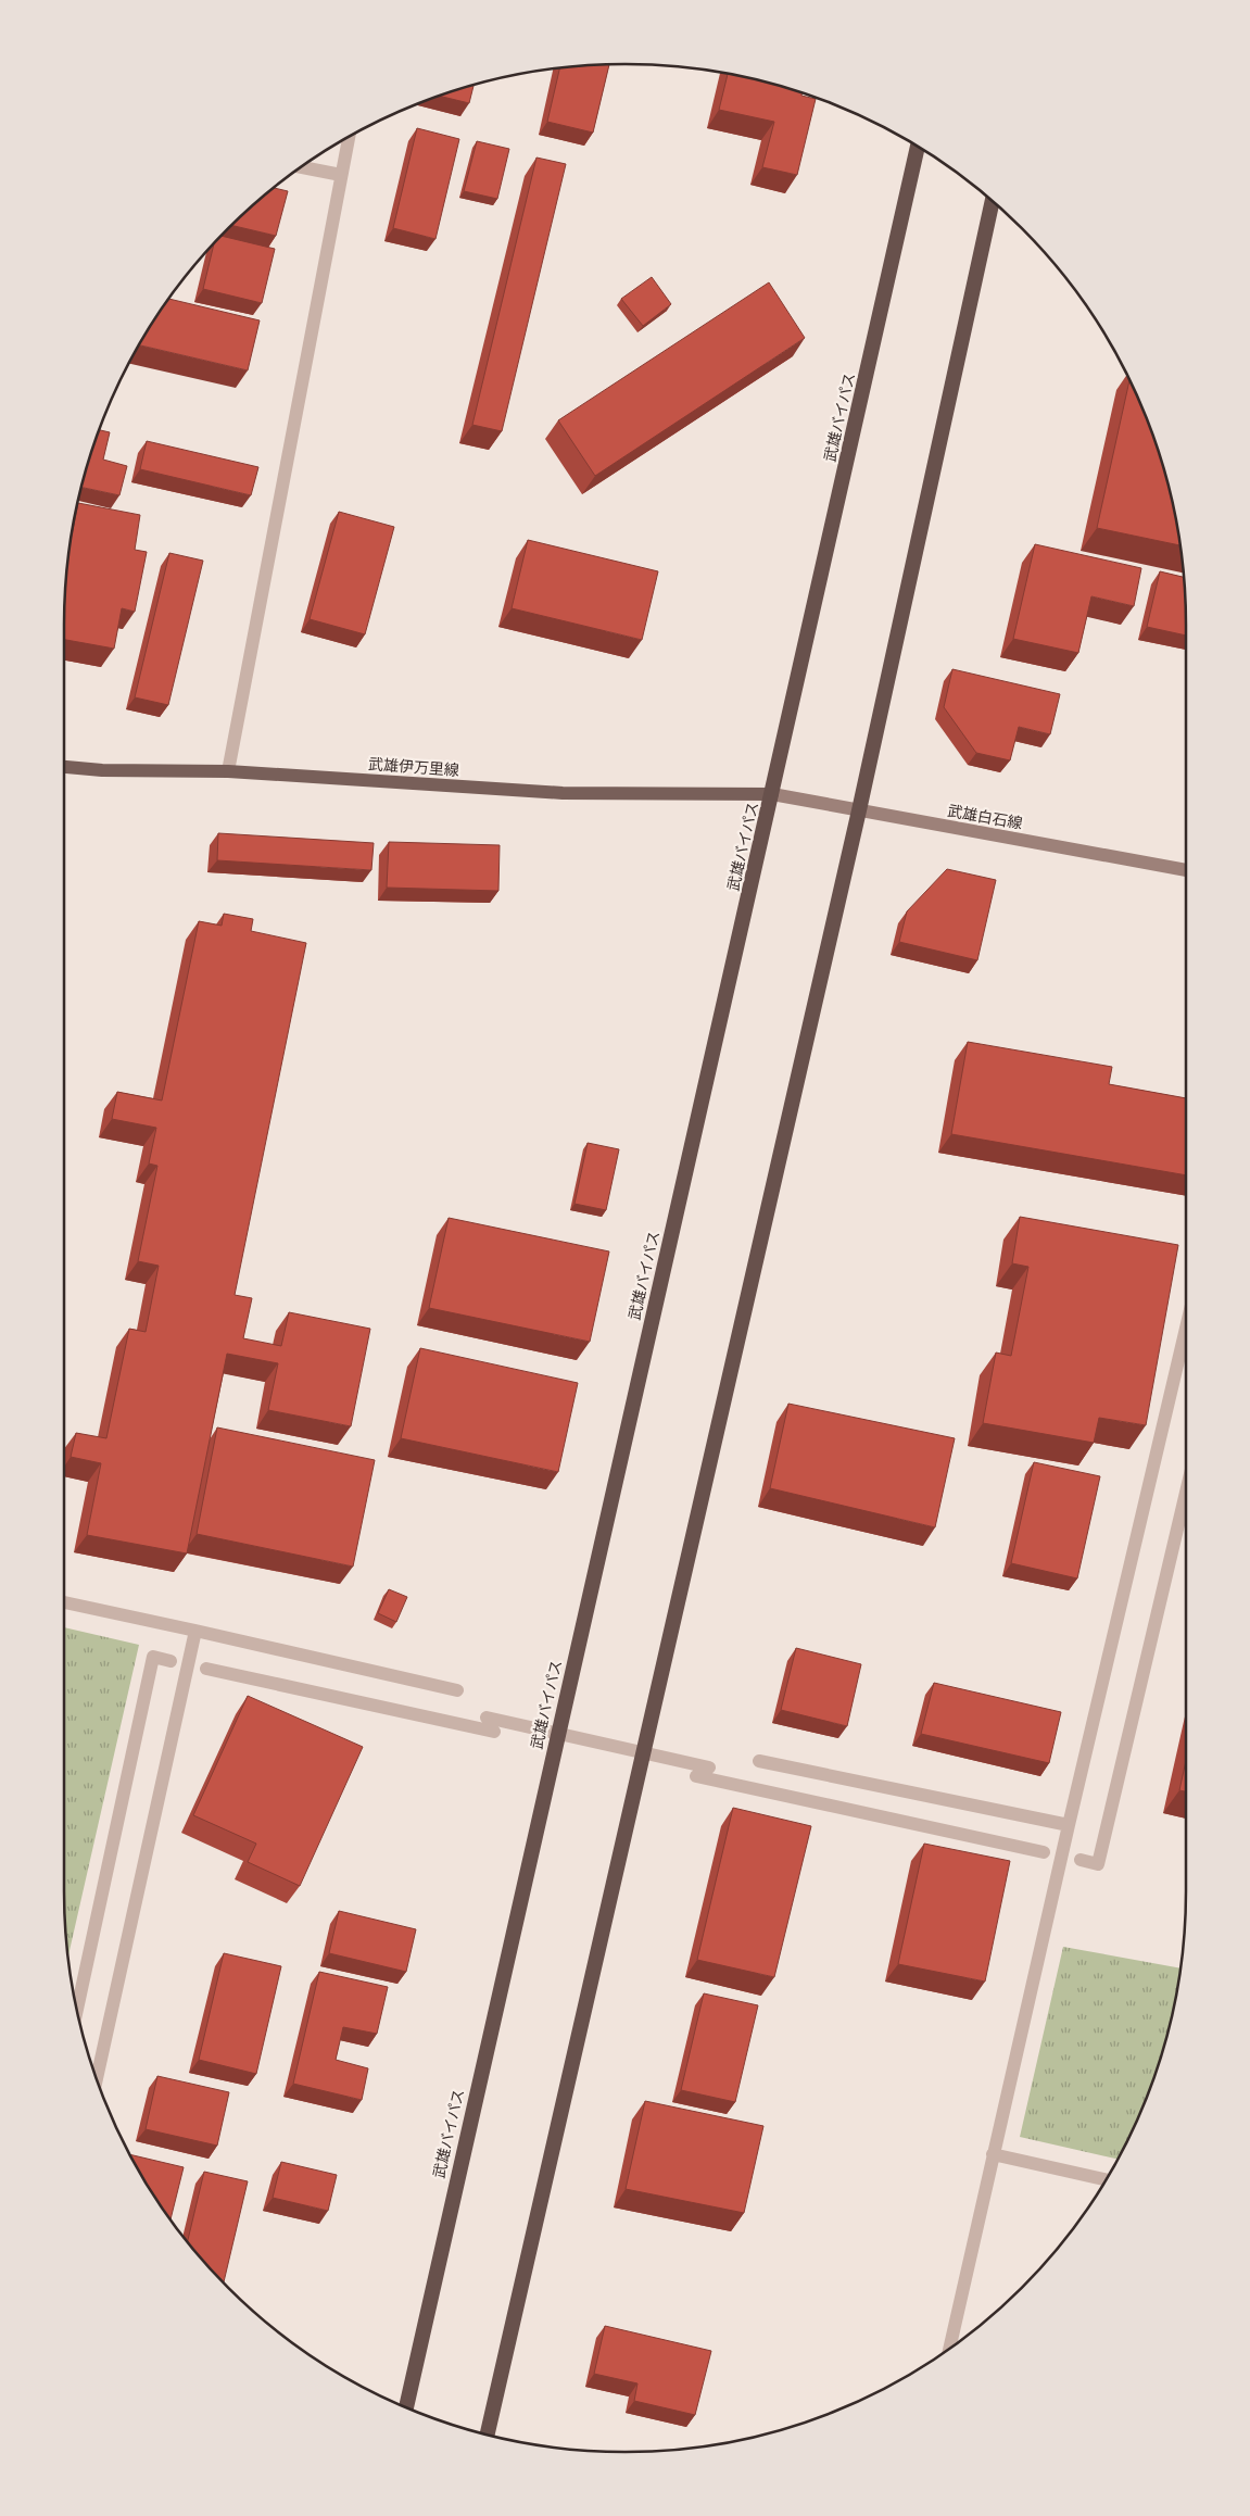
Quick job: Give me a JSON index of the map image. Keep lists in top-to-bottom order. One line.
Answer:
{"streets":{"highway":["武雄バイパス"],"main road":["武雄伊万里線","武雄白石線"]},"crossings":[["武雄バイパス","武雄伊万里線"],["武雄バイパス","武雄白石線"],["武雄伊万里線","武雄白石線"]]}
